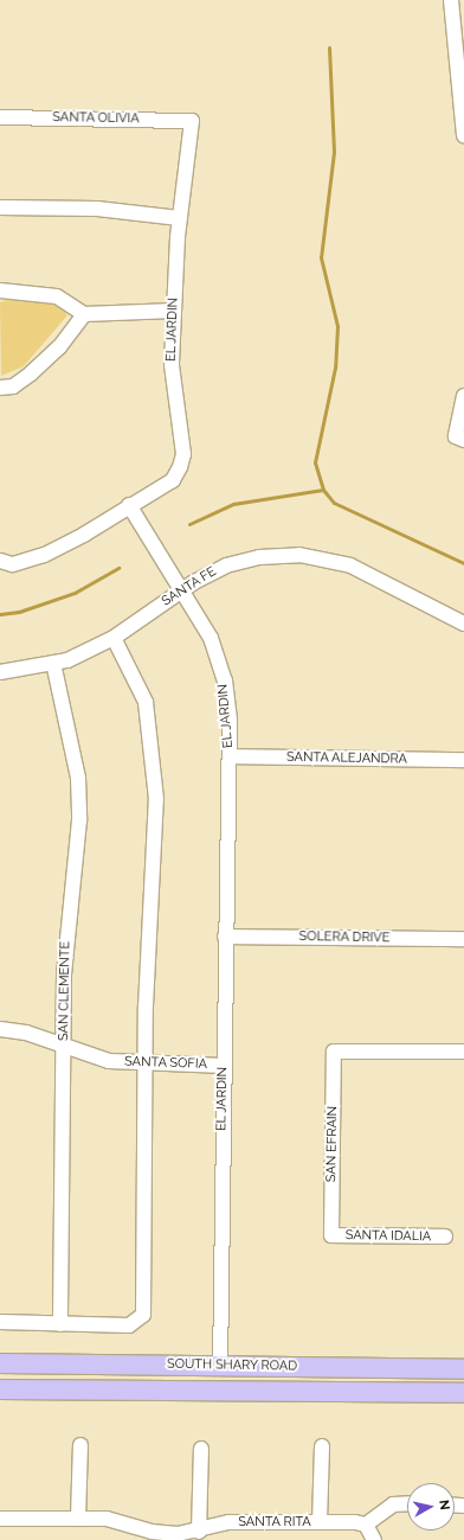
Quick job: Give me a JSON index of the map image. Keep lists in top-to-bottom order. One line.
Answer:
{"streets":{"main road":["SOUTH SHARY ROAD"],"street":["SANTA OLIVIA","EL JARDIN","SANTA FE","SANTA ALEJANDRA","SOLERA DRIVE","SAN CLEMENTE","SANTA SOFIA","SAN EFRAIN","SANTA IDALIA","SANTA RITA"]},"crossings":[["SANTA OLIVIA","EL JARDIN"],["EL JARDIN","SANTA FE"],["EL JARDIN","SANTA ALEJANDRA"],["EL JARDIN","SOLERA DRIVE"],["EL JARDIN","SANTA SOFIA"],["EL JARDIN","SOUTH SHARY ROAD"],["SANTA FE","SAN CLEMENTE"],["SAN CLEMENTE","SANTA SOFIA"],["SAN EFRAIN","SANTA IDALIA"]],"north":"right"}
